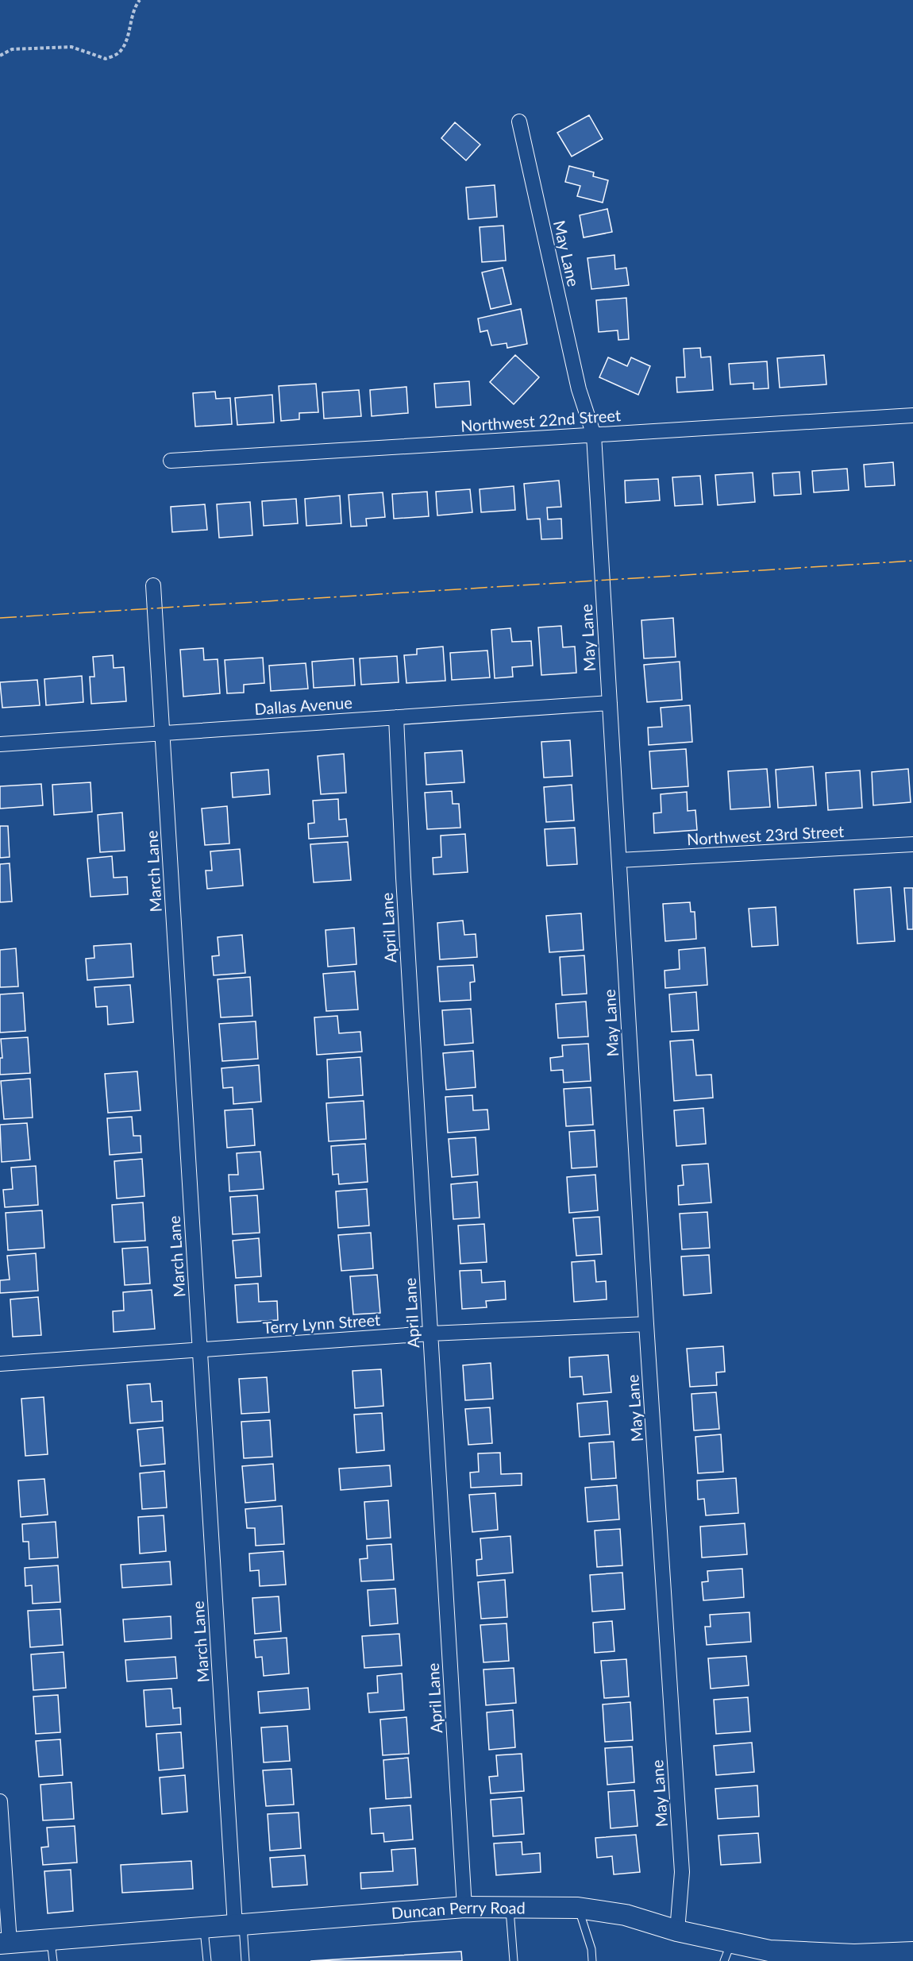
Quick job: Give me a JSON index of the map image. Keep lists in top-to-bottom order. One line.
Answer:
{"streets":{"street":["May Lane","Northwest 22nd Street","Dallas Avenue","Northwest 23rd Street","March Lane","April Lane","Terry Lynn Street","Duncan Perry Road"]},"crossings":[["May Lane","Northwest 22nd Street"],["May Lane","Dallas Avenue"],["May Lane","Northwest 23rd Street"],["May Lane","Terry Lynn Street"],["May Lane","Duncan Perry Road"],["Dallas Avenue","March Lane"],["Dallas Avenue","April Lane"],["March Lane","Terry Lynn Street"],["March Lane","Duncan Perry Road"],["April Lane","Terry Lynn Street"],["April Lane","Duncan Perry Road"]]}
